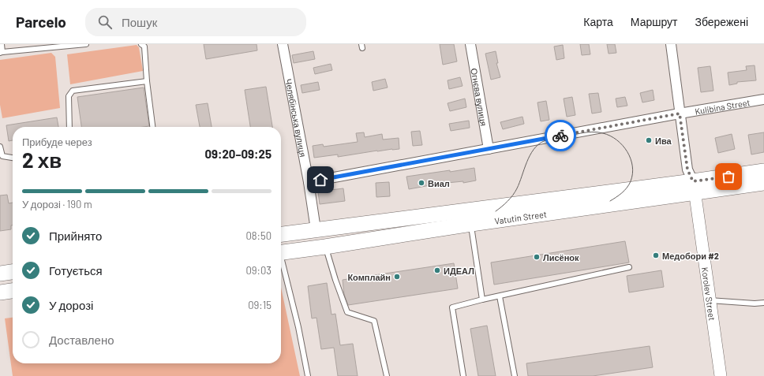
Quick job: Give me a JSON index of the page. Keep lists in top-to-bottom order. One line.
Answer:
{"streets":{"main road":["Vatutin Street"],"street":["Огнєва вулиця","Kulibina Street","Челябінська вулиця","Korolev Street"]},"crossings":[["Огнєва вулиця","Kulibina Street"],["Kulibina Street","Челябінська вулиця"],["Kulibina Street","Korolev Street"],["Челябінська вулиця","Vatutin Street"],["Vatutin Street","Korolev Street"]],"places":["Ива","Виал","Медобори #2","Лисёнок","ИДЕАЛ","Комплайн"],"page":{"header":"Parcelo","search":"Пошук","nav":["Карта","Маршрут","Збережені"],"heading":["2 хв","Прибуде через","09:20–09:25"],"bar":"У дорозі · 190 m","list":[["Прийнято","08:50"],["Готується","09:03"],["У дорозі","09:15"],"Доставлено"]}}
